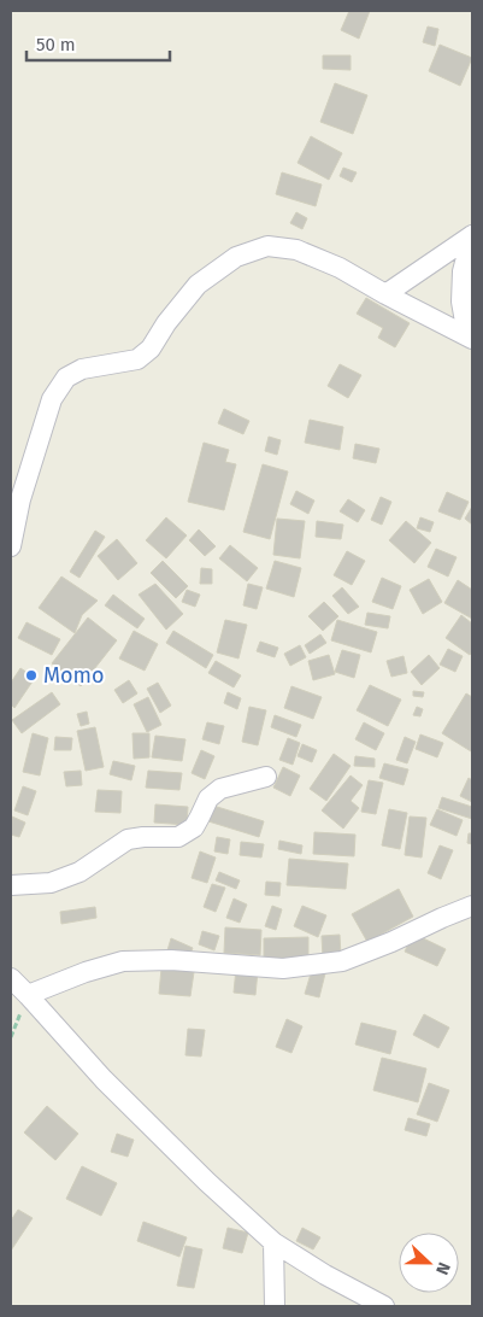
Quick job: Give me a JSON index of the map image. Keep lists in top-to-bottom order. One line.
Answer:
{"places":["Momo"],"scale_bar":"50 m","north":"right"}
